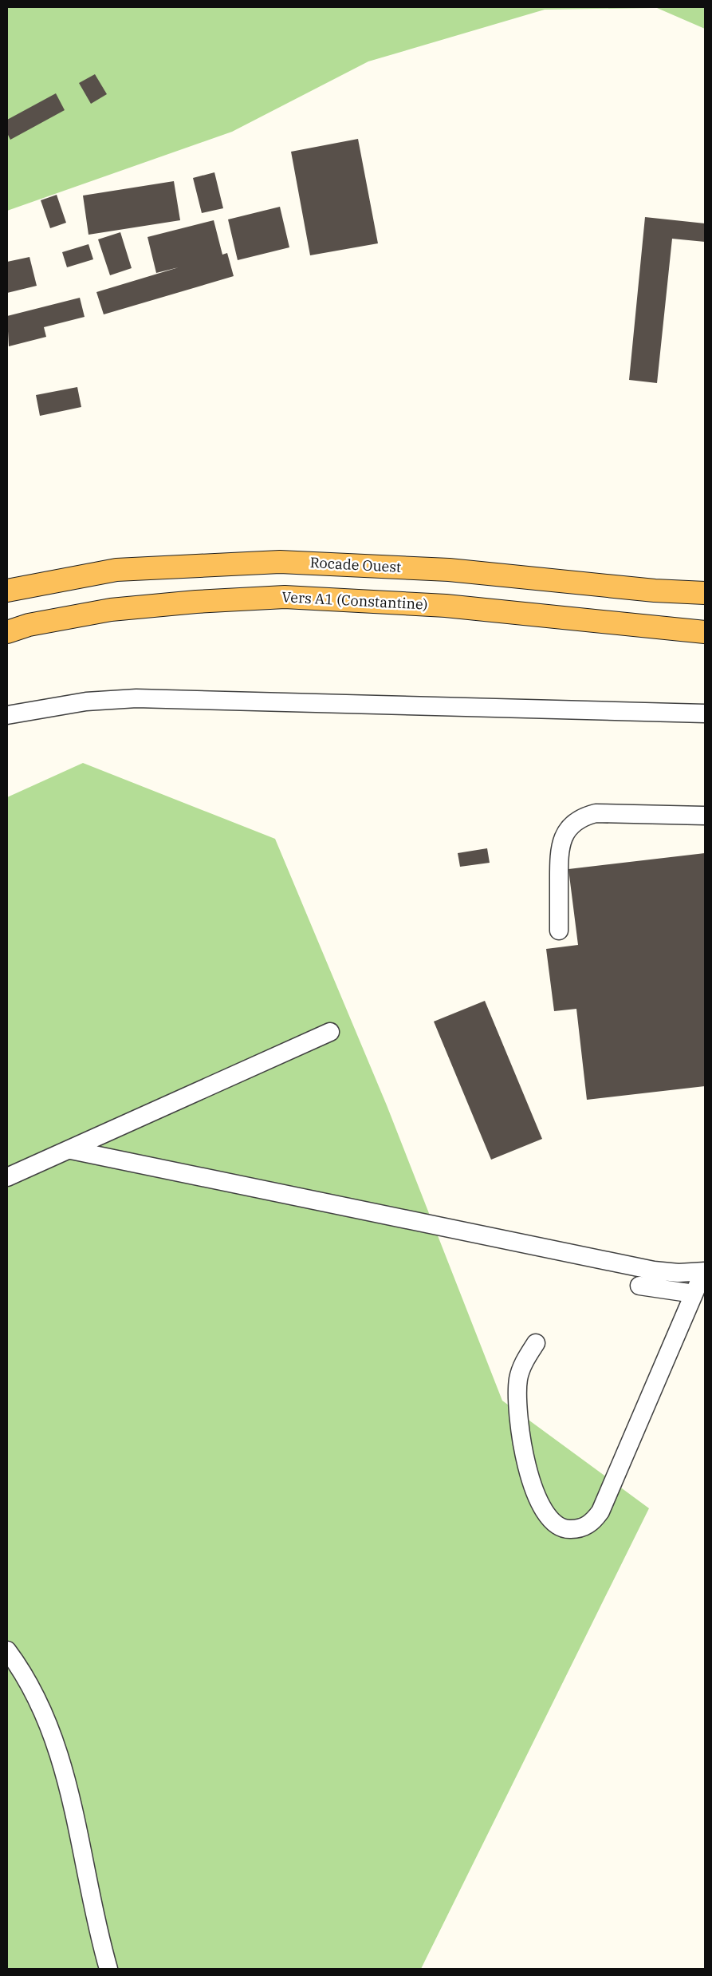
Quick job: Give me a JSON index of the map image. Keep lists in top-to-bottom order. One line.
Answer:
{"streets":{"highway":["Rocade Ouest","Vers A1 (Constantine)"]}}
